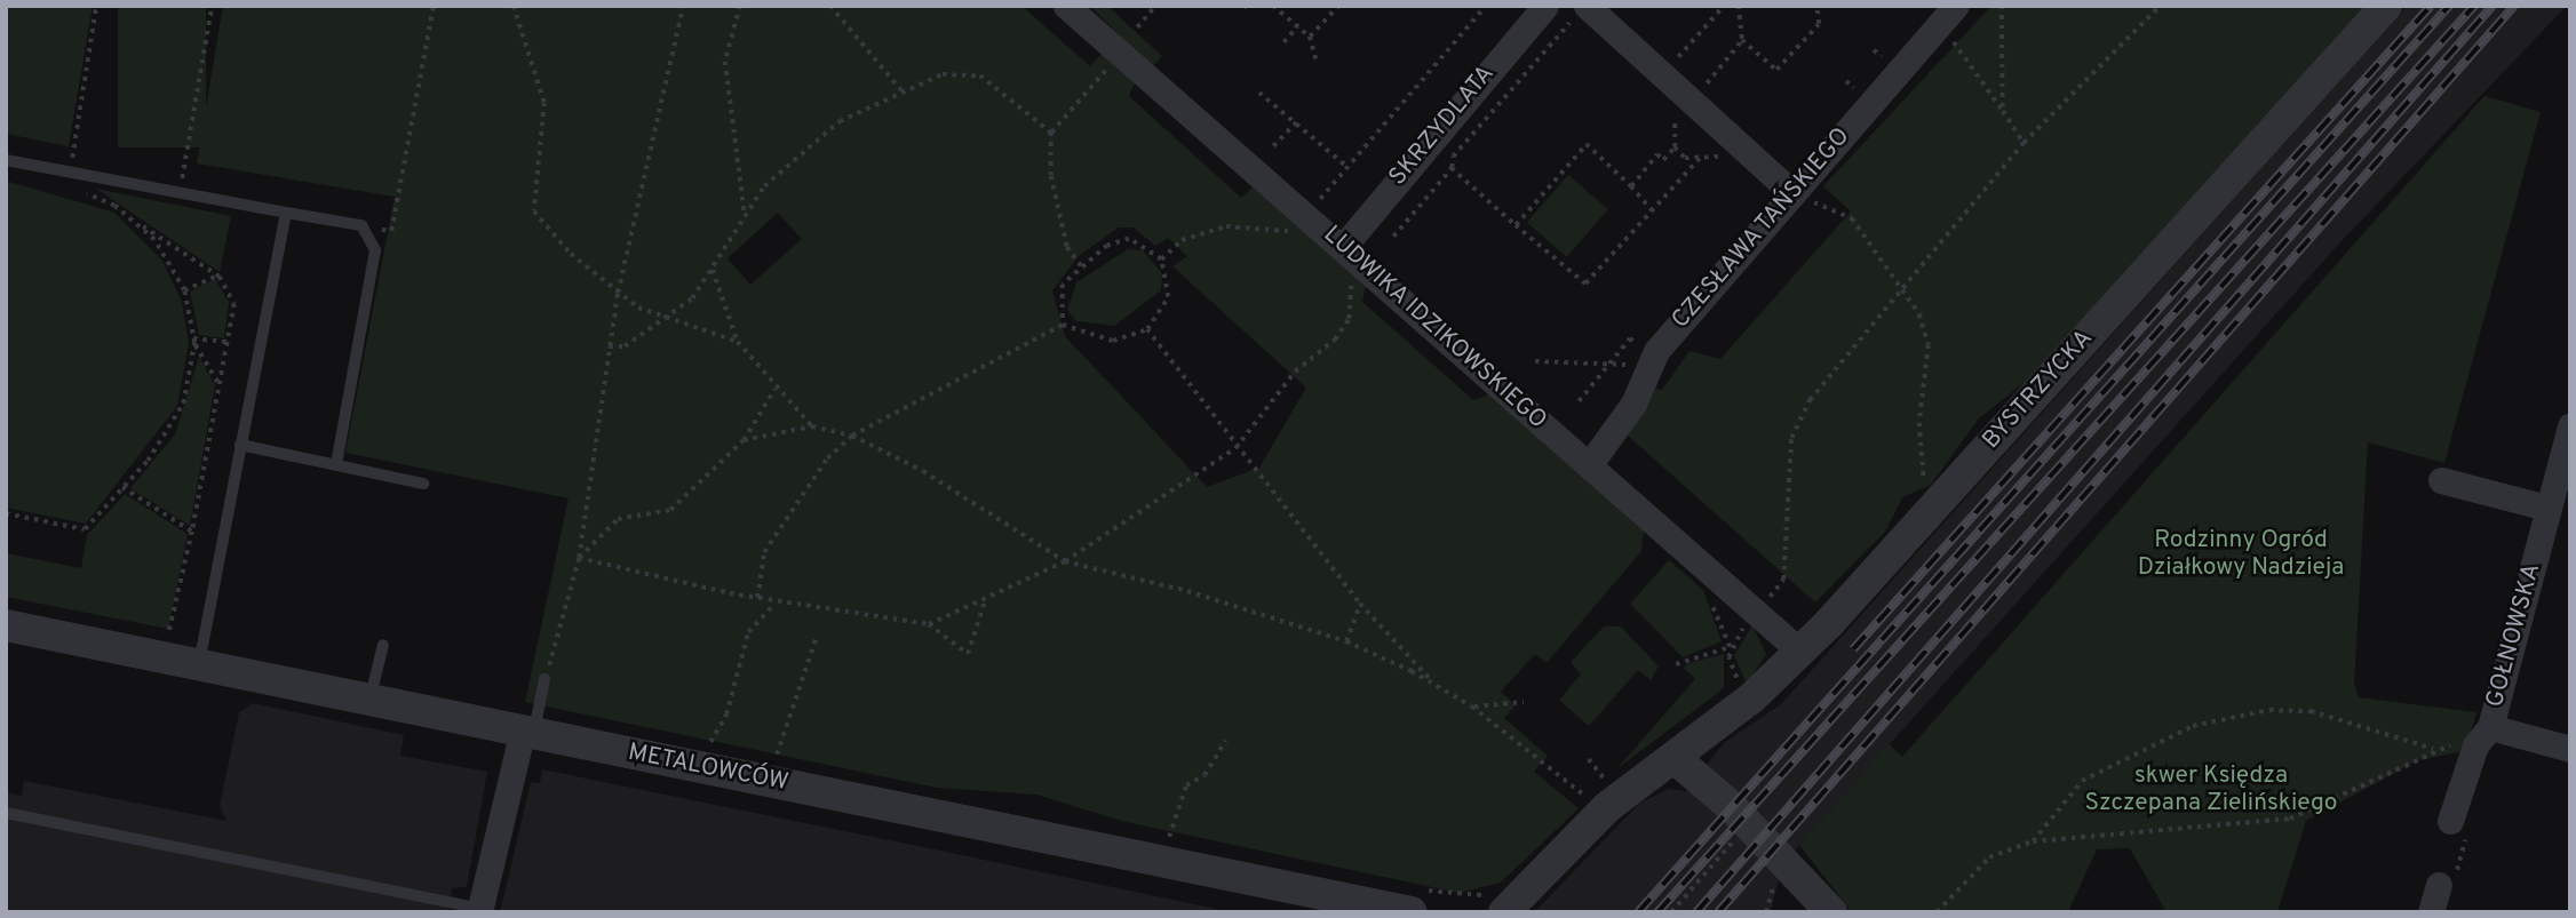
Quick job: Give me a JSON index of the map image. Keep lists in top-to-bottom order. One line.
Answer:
{"streets":{"street":["SKRZYDLATA","CZESŁAWA TAŃSKIEGO","LUDWIKA IDZIKOWSKIEGO","BYSTRZYCKA","GOŁNOWSKA","METALOWCÓW"]},"crossings":[["SKRZYDLATA","LUDWIKA IDZIKOWSKIEGO"],["CZESŁAWA TAŃSKIEGO","LUDWIKA IDZIKOWSKIEGO"],["LUDWIKA IDZIKOWSKIEGO","BYSTRZYCKA"]],"parks":["Rodzinny Ogród Działkowy Nadzieja","skwer Księdza Szczepana Zielińskiego"]}
